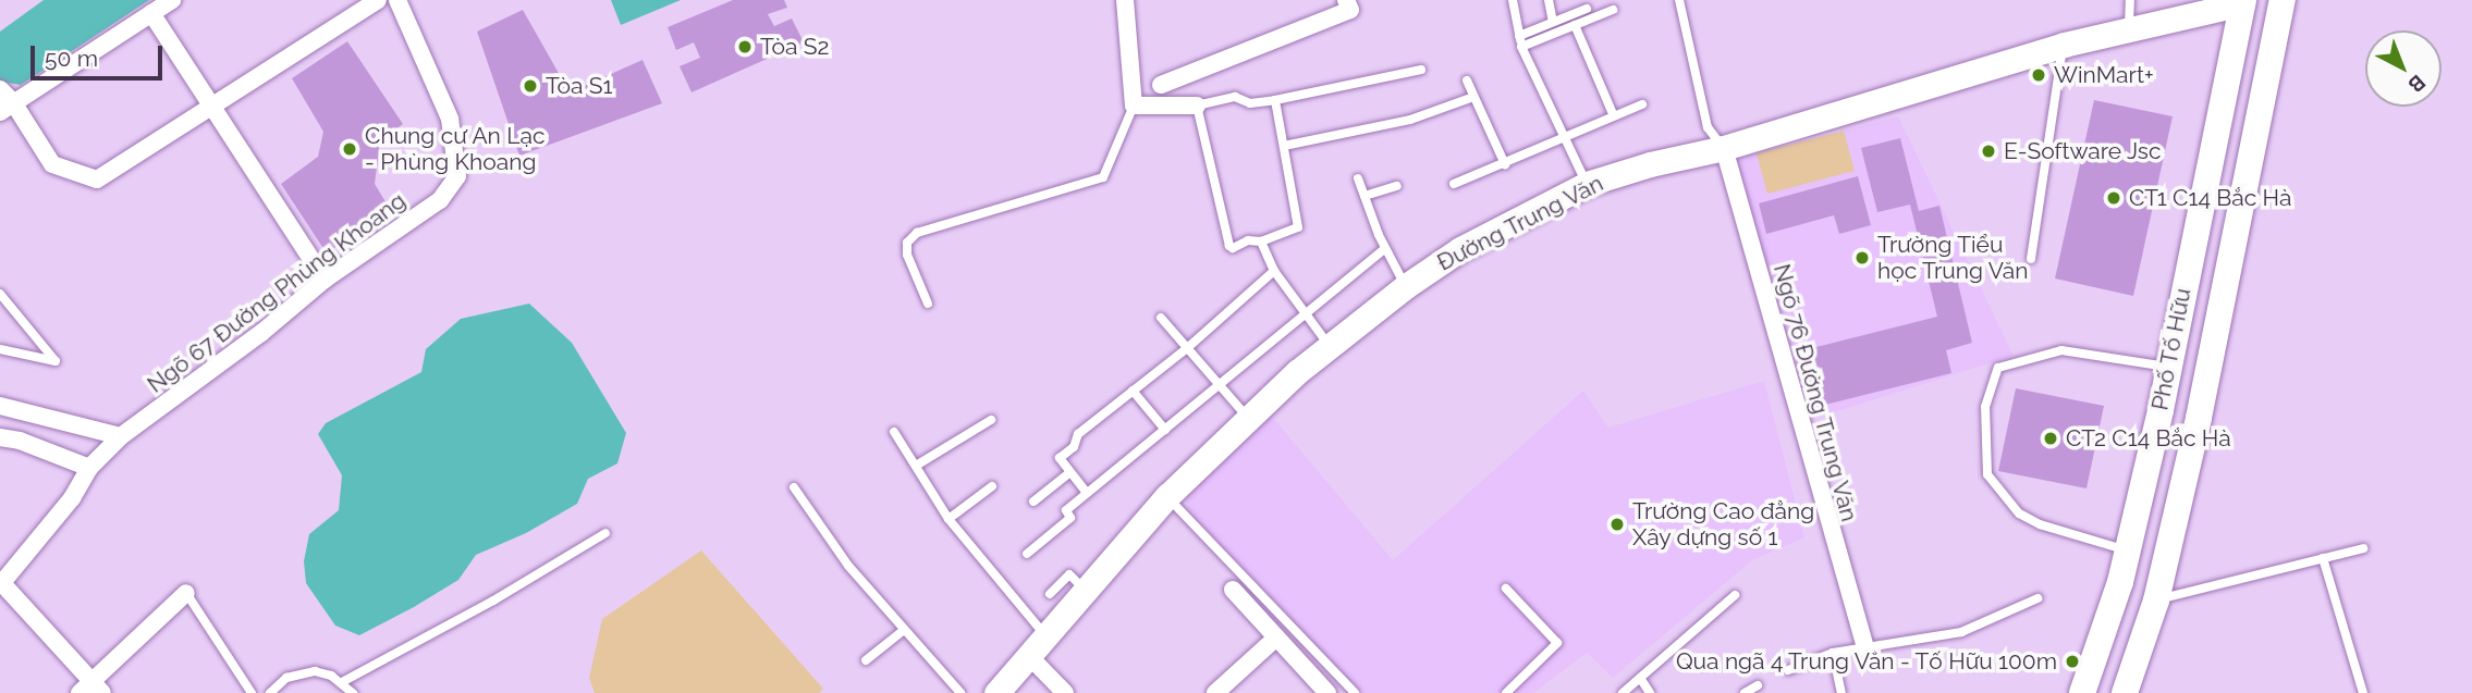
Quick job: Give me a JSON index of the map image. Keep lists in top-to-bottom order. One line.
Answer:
{"streets":{"main road":["Phố Tố Hữu"],"street":["Đường Trung Văn","Ngõ 67 Đường Phùng Khoang","Ngõ 76 Đường Trung Văn"]},"crossings":[["Đường Trung Văn","Phố Tố Hữu"],["Đường Trung Văn","Ngõ 76 Đường Trung Văn"]],"places":["Tòa S2","WinMart+","Tòa S1","Chung cư An Lạc - Phùng Khoang","E-Software Jsc","CT1 C14 Bắc Hà","Trường Tiểu học Trung Văn","CT2 C14 Bắc Hà","Trường Cao đẳng Xây dựng số 1","Qua ngã 4 Trung Văn - Tố Hữu 100m"],"scale_bar":"50 m","north":"bottom right"}
